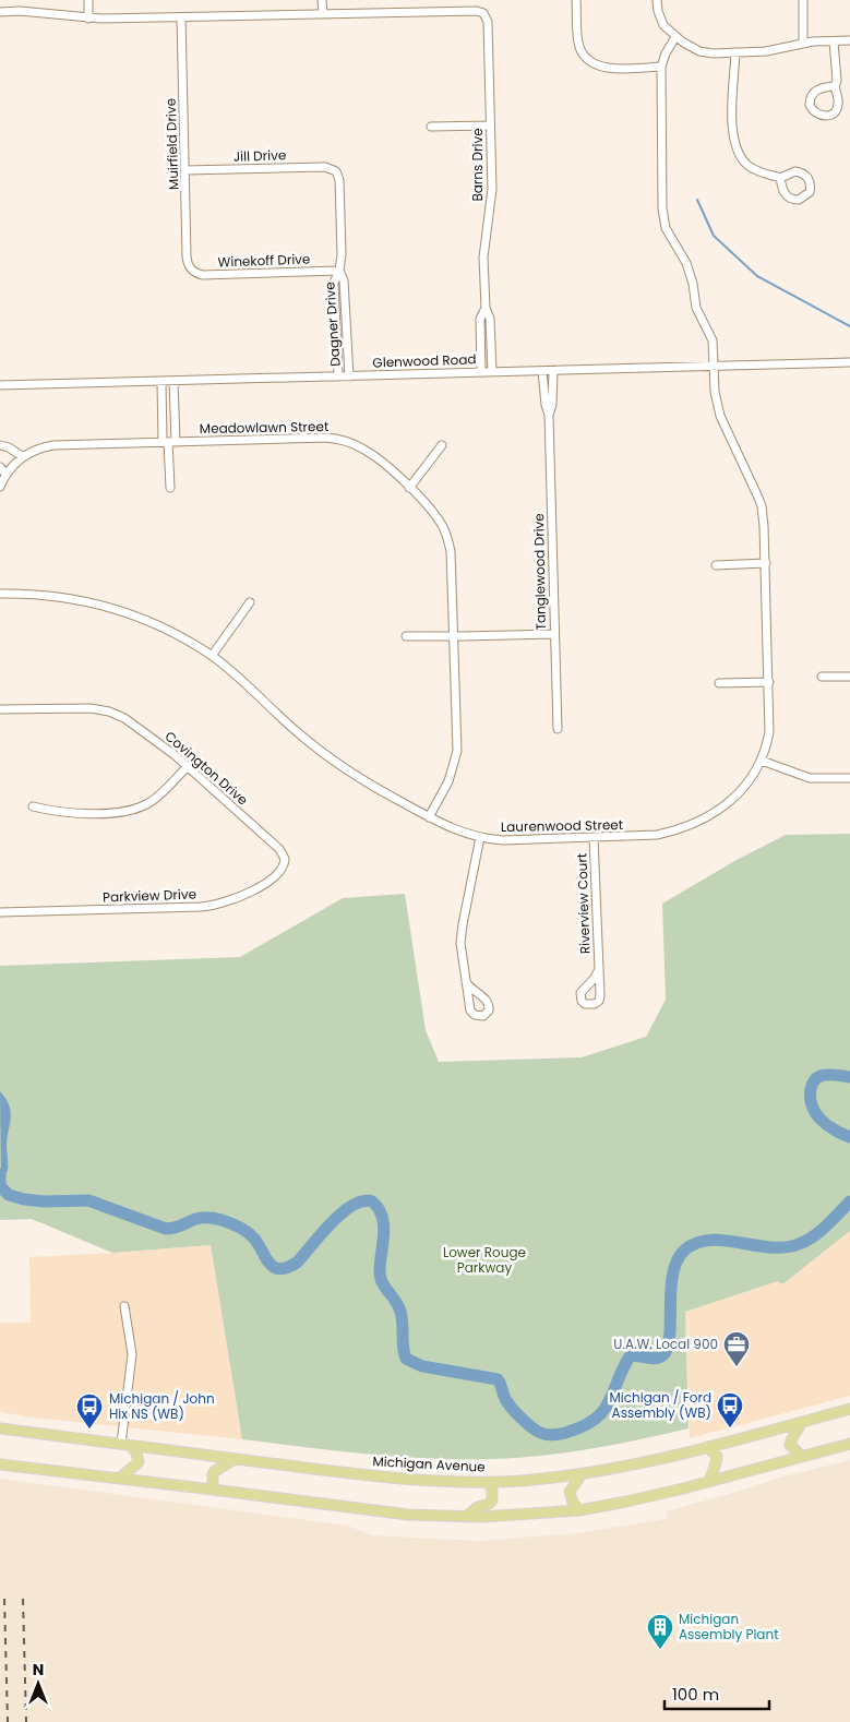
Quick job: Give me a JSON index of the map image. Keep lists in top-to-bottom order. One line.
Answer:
{"streets":{"main road":["Michigan Avenue"],"street":["Muirfield Drive","Jill Drive","Barns Drive","Winekoff Drive","Dagner Drive","Glenwood Road","Meadowlawn Street","Tanglewood Drive","Covington Drive","Laurenwood Street","Parkview Drive","Riverview Court"]},"crossings":[["Muirfield Drive","Jill Drive"],["Muirfield Drive","Winekoff Drive"],["Jill Drive","Dagner Drive"],["Barns Drive","Glenwood Road"],["Winekoff Drive","Dagner Drive"],["Dagner Drive","Glenwood Road"],["Glenwood Road","Tanglewood Drive"],["Glenwood Road","Laurenwood Street"],["Meadowlawn Street","Laurenwood Street"],["Covington Drive","Parkview Drive"],["Laurenwood Street","Riverview Court"]],"parks":["Lower Rouge Parkway"],"places":{"office":["U.A.W. Local 900"],"bus stop":["Michigan / Ford Assembly (WB)","Michigan / John Hix NS (WB)"],"building":["Michigan Assembly Plant"]},"scale_bar":"100 m","north":"top"}
